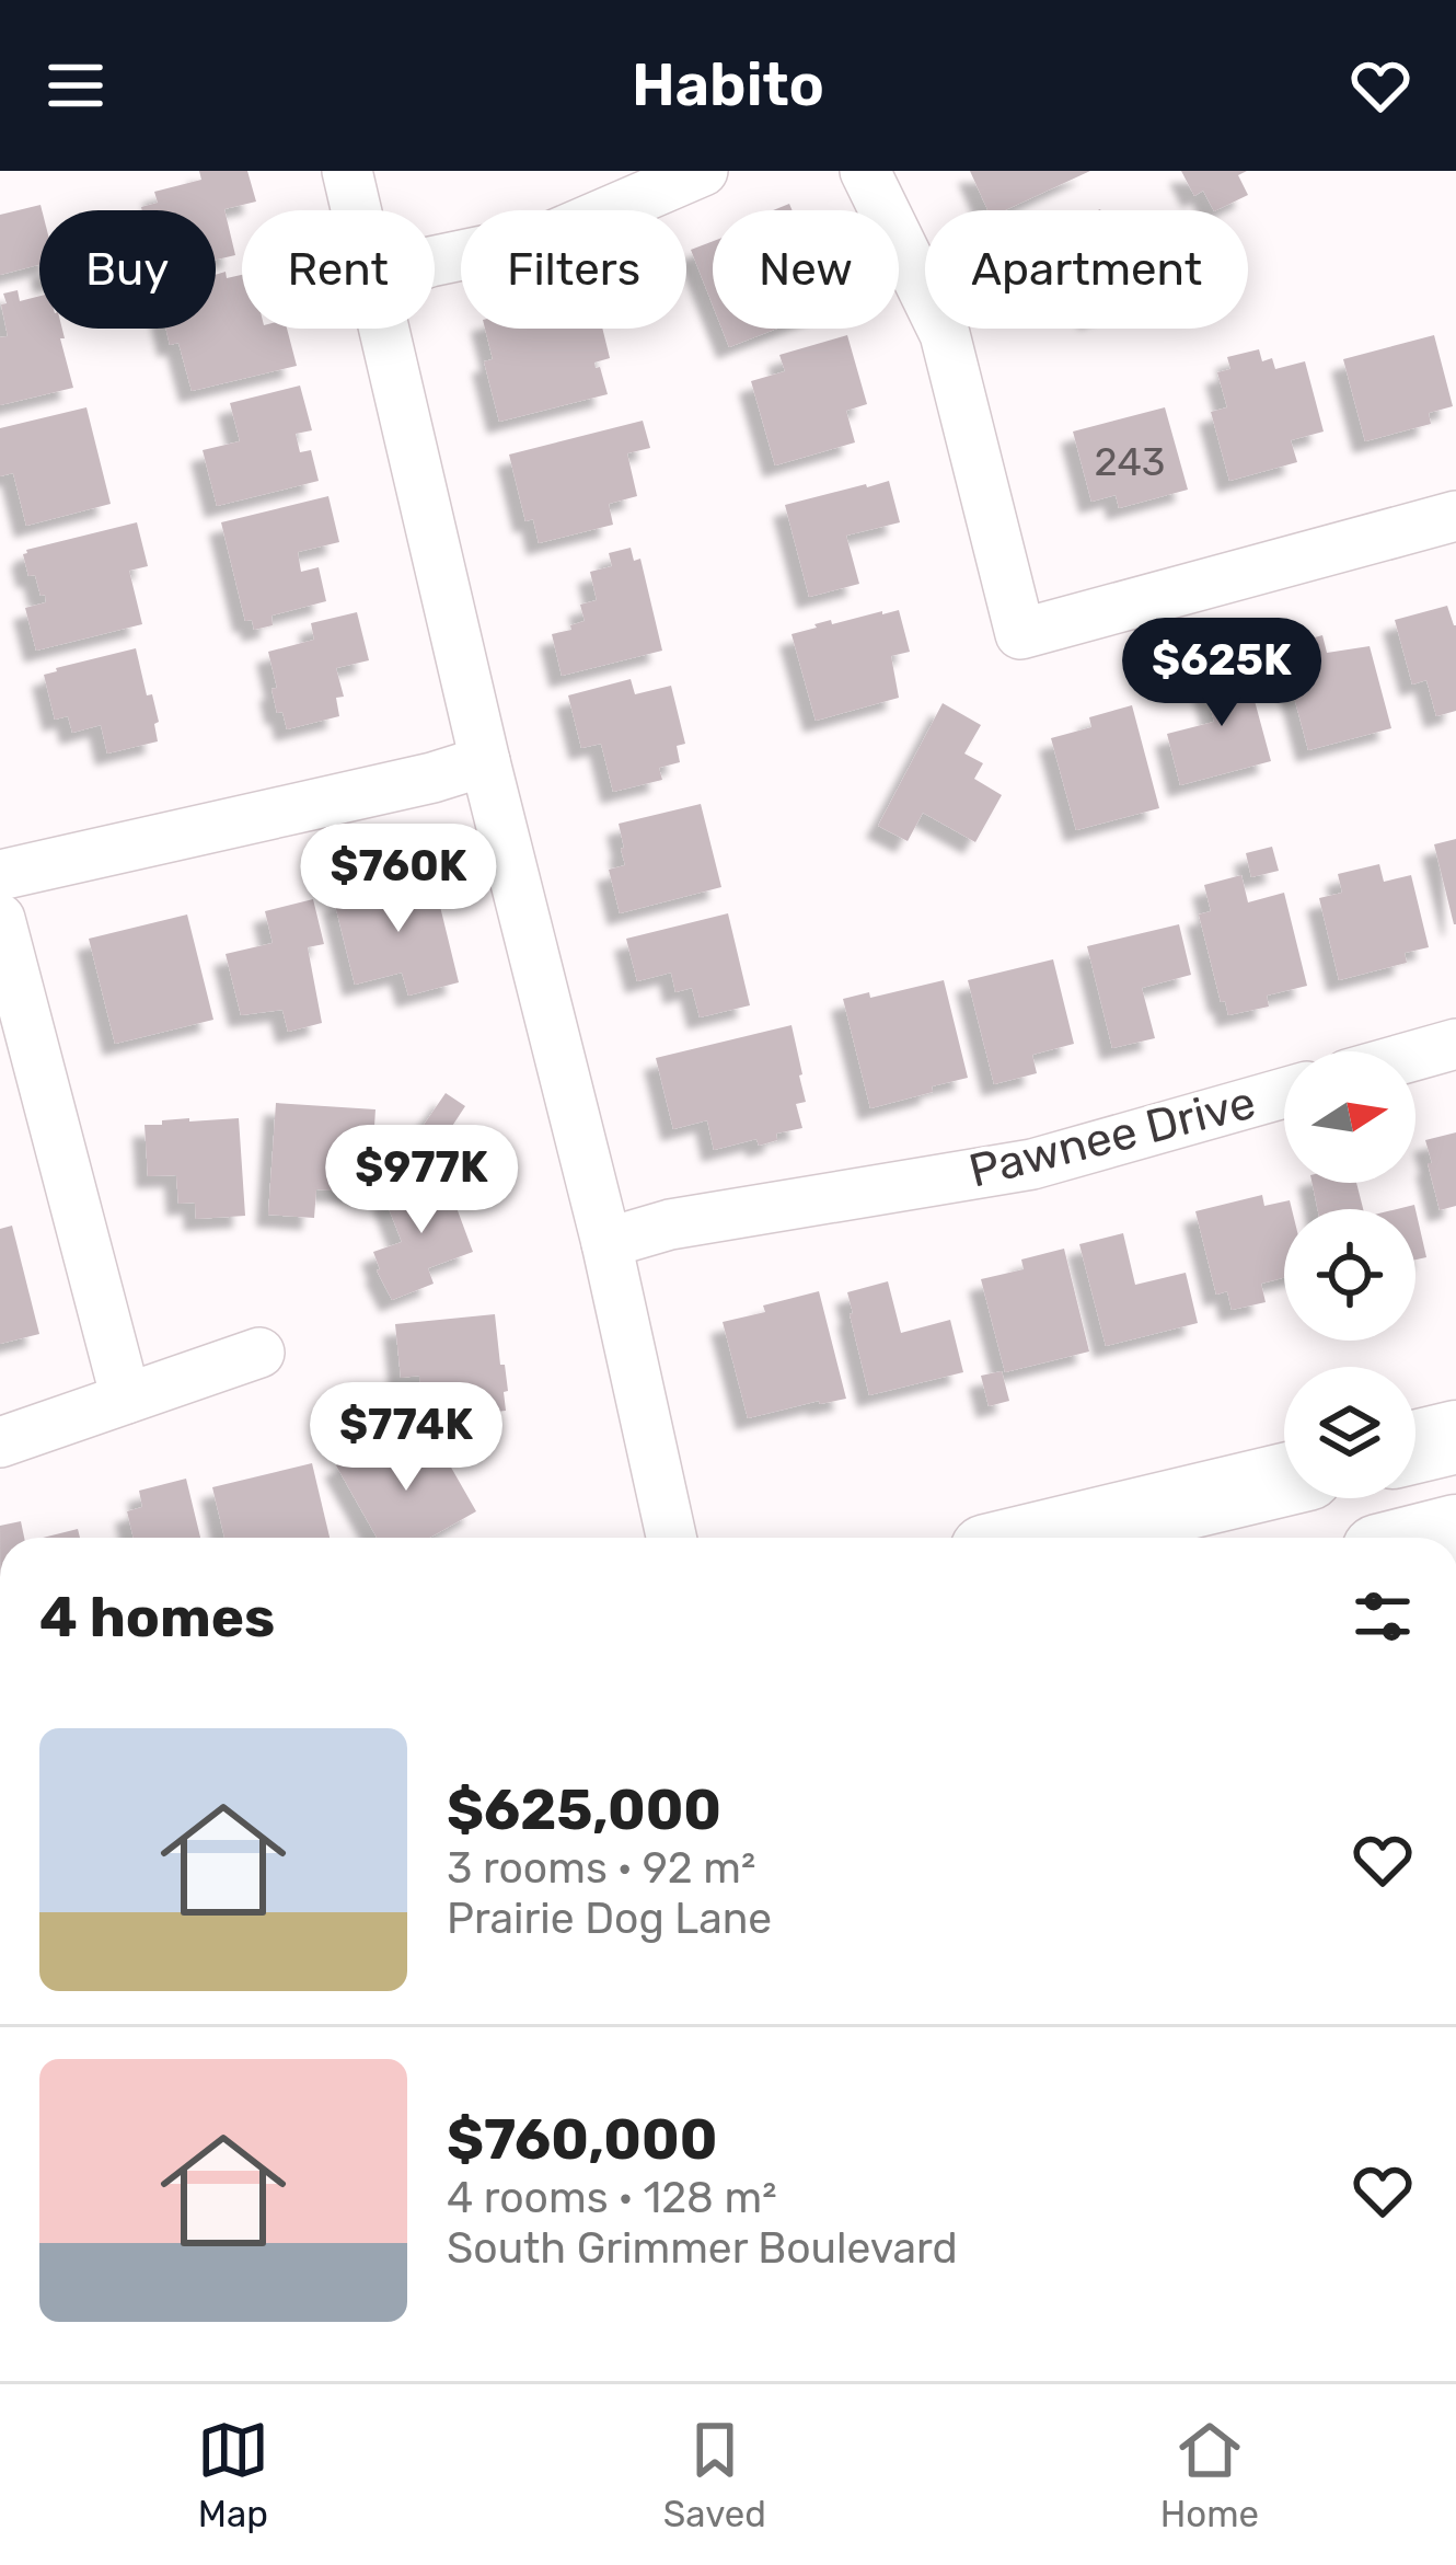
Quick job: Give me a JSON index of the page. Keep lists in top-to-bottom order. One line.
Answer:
{"streets":{"street":["Pawnee Drive"]},"house_numbers":["243"],"north":"right","page":{"header":"Habito","chip":["Buy","Rent","Filters","New","Apartment"],"price":["$625K","$760K","$977K","$774K"],"heading":"4 homes","list":[{"name":"$625,000","note":"3 rooms · 92 m² · Prairie Dog Lane"},{"name":"$760,000","note":"4 rooms · 128 m² · South Grimmer Boulevard"}],"tabs":["Map","Saved","Home"]}}
